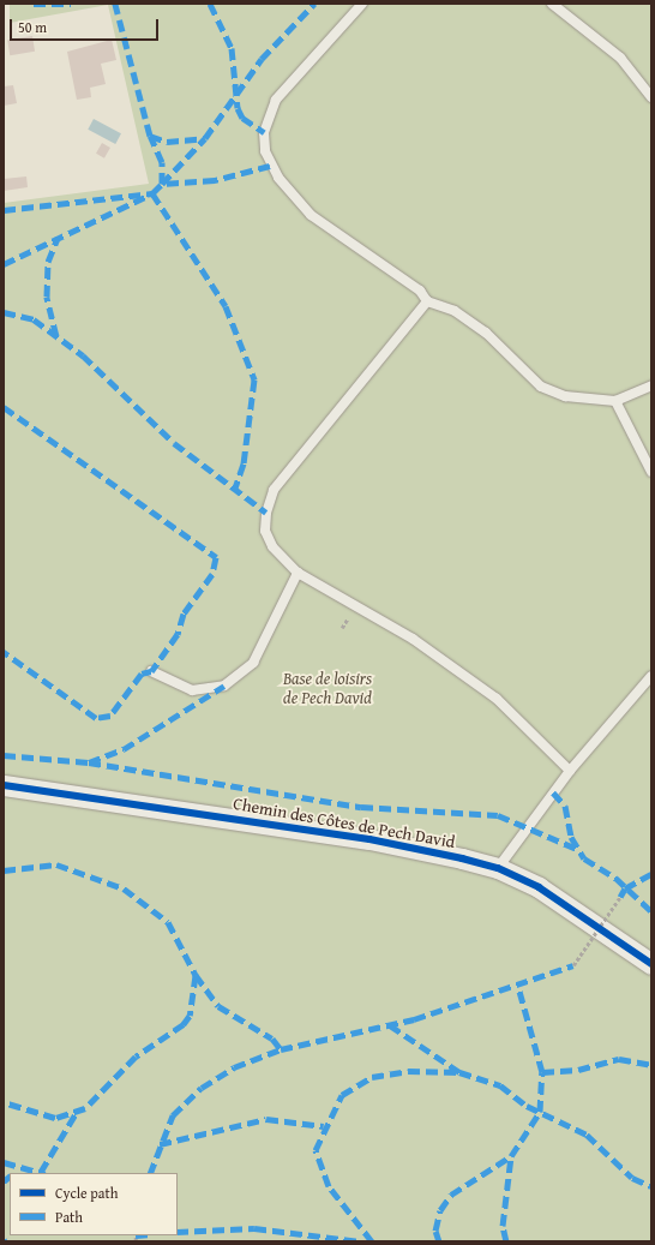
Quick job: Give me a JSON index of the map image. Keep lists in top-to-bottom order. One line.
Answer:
{"streets":{"street":["Chemin des Côtes de Pech David"]},"parks":["Base de loisirs de Pech David"],"legend":["Cycle path","Path"],"scale_bar":"50 m"}
